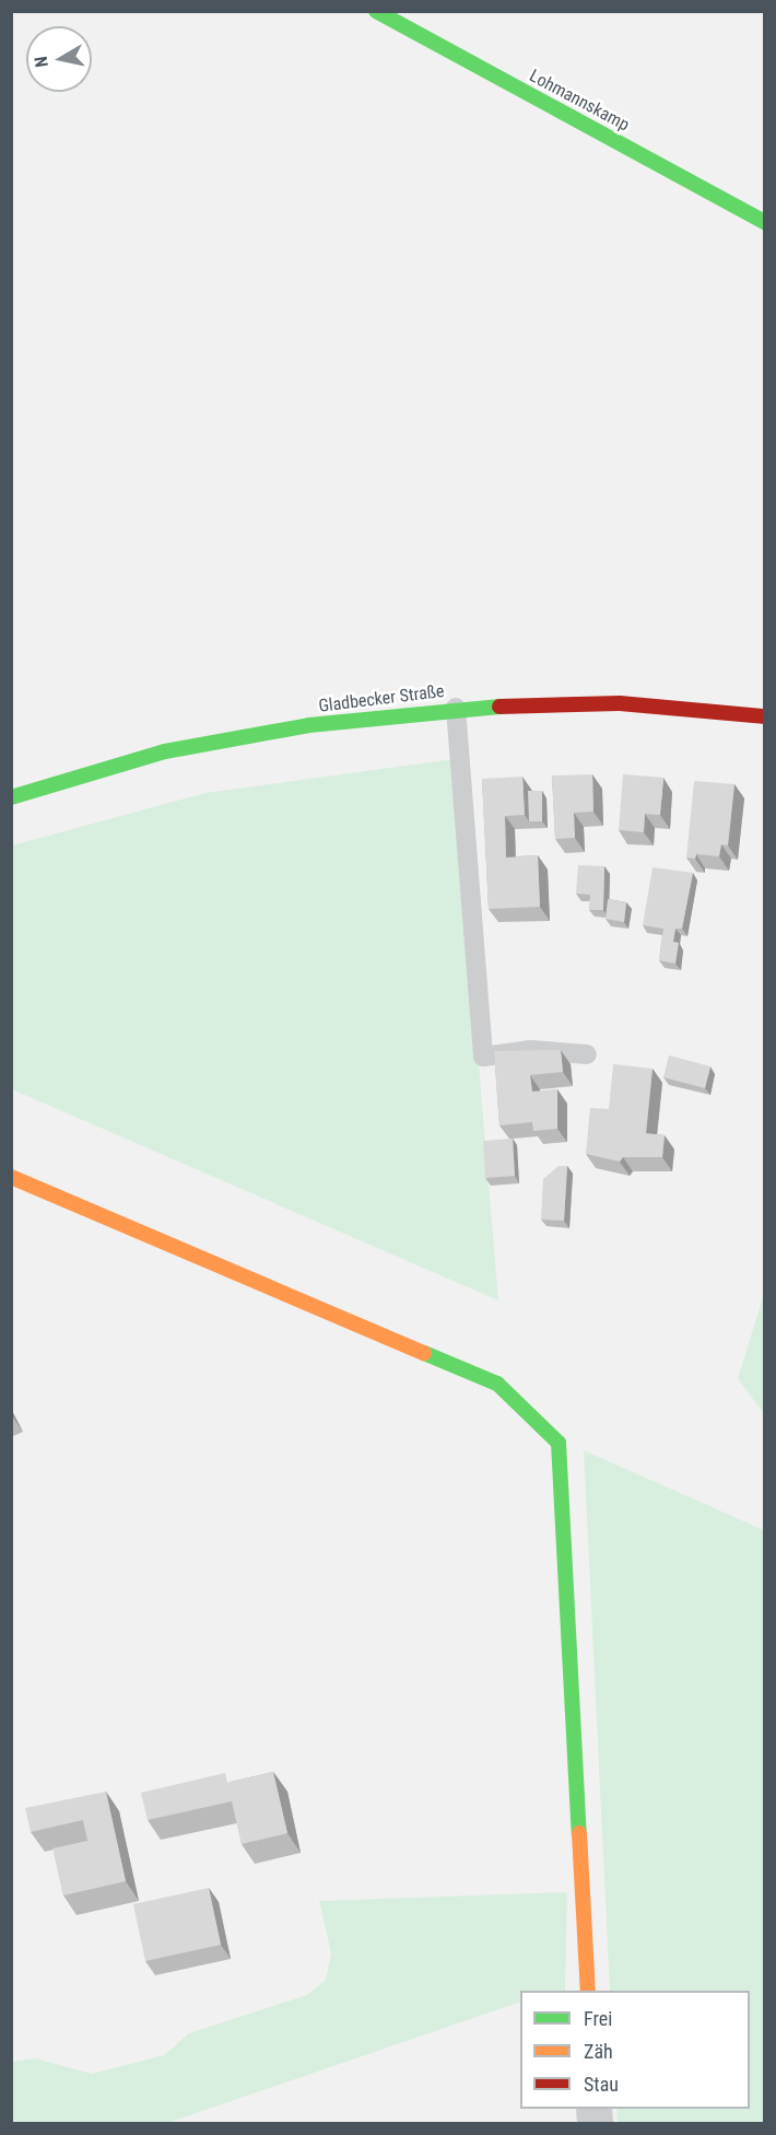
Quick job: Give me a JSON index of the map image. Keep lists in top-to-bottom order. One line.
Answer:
{"streets":{"street":["Lohmannskamp","Gladbecker Straße"]},"legend":["Frei","Zäh","Stau"],"north":"left"}
